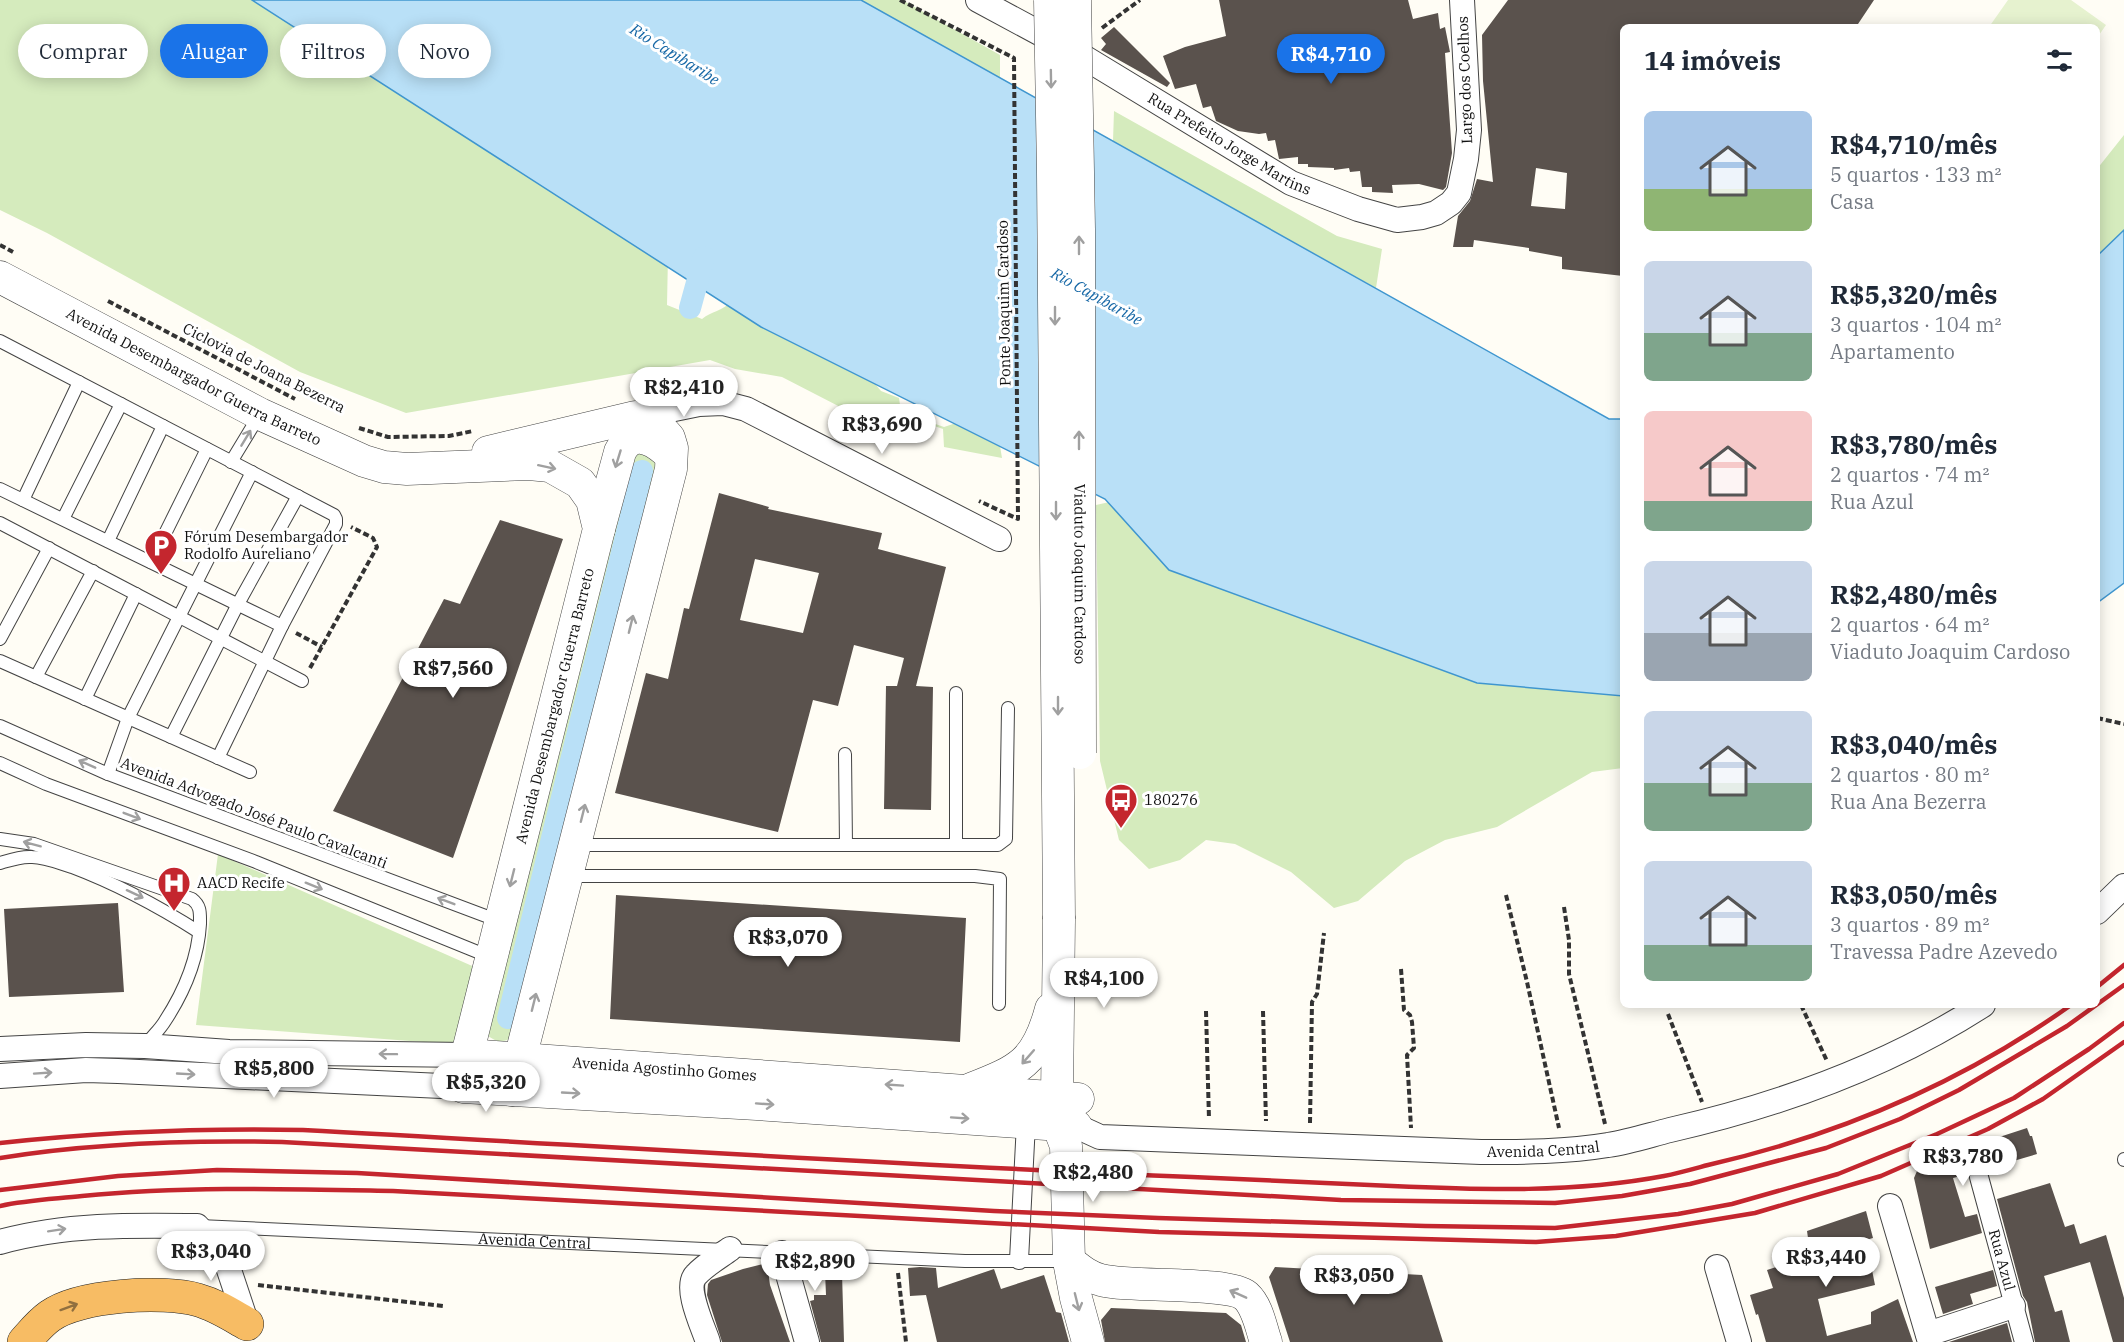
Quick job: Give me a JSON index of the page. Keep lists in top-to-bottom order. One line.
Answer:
{"streets":{"street":["Largo dos Coelhos","Rua Prefeito Jorge Martins","Avenida Desembargador Guerra Barreto","Viaduto Joaquim Cardoso","Avenida Agostinho Gomes","Avenida Central","Rua Azul"],"lane":["Avenida Advogado José Paulo Cavalcanti"],"path":["Ponte Joaquim Cardoso","Ciclovia de Joana Bezerra"]},"crossings":[["Largo dos Coelhos","Rua Prefeito Jorge Martins"],["Avenida Desembargador Guerra Barreto","Avenida Advogado José Paulo Cavalcanti"],["Avenida Desembargador Guerra Barreto","Avenida Agostinho Gomes"],["Viaduto Joaquim Cardoso","Avenida Agostinho Gomes"],["Viaduto Joaquim Cardoso","Avenida Central"],["Avenida Agostinho Gomes","Avenida Central"]],"water":["Rio Capibaribe"],"places":{"parking":["Fórum Desembargador Rodolfo Aureliano"],"bus stop":["180276"],"hospital":["AACD Recife"]},"page":{"chip":["Comprar","Alugar","Filtros","Novo"],"heading":"14 imóveis","price":["R$4,710","R$2,410","R$3,690","R$7,560","R$3,070","R$4,100","R$5,800","R$5,320","R$3,780","R$2,480","R$3,040","R$3,440","R$2,890","R$3,050"],"list":[{"name":"R$4,710/mês","note":"5 quartos · 133 m² · Casa"},{"name":"R$5,320/mês","note":"3 quartos · 104 m² · Apartamento"},{"name":"R$3,780/mês","note":"2 quartos · 74 m² · Rua Azul"},{"name":"R$2,480/mês","note":"2 quartos · 64 m² · Viaduto Joaquim Cardoso"},{"name":"R$3,040/mês","note":"2 quartos · 80 m² · Rua Ana Bezerra"},{"name":"R$3,050/mês","note":"3 quartos · 89 m² · Travessa Padre Azevedo"}]}}
